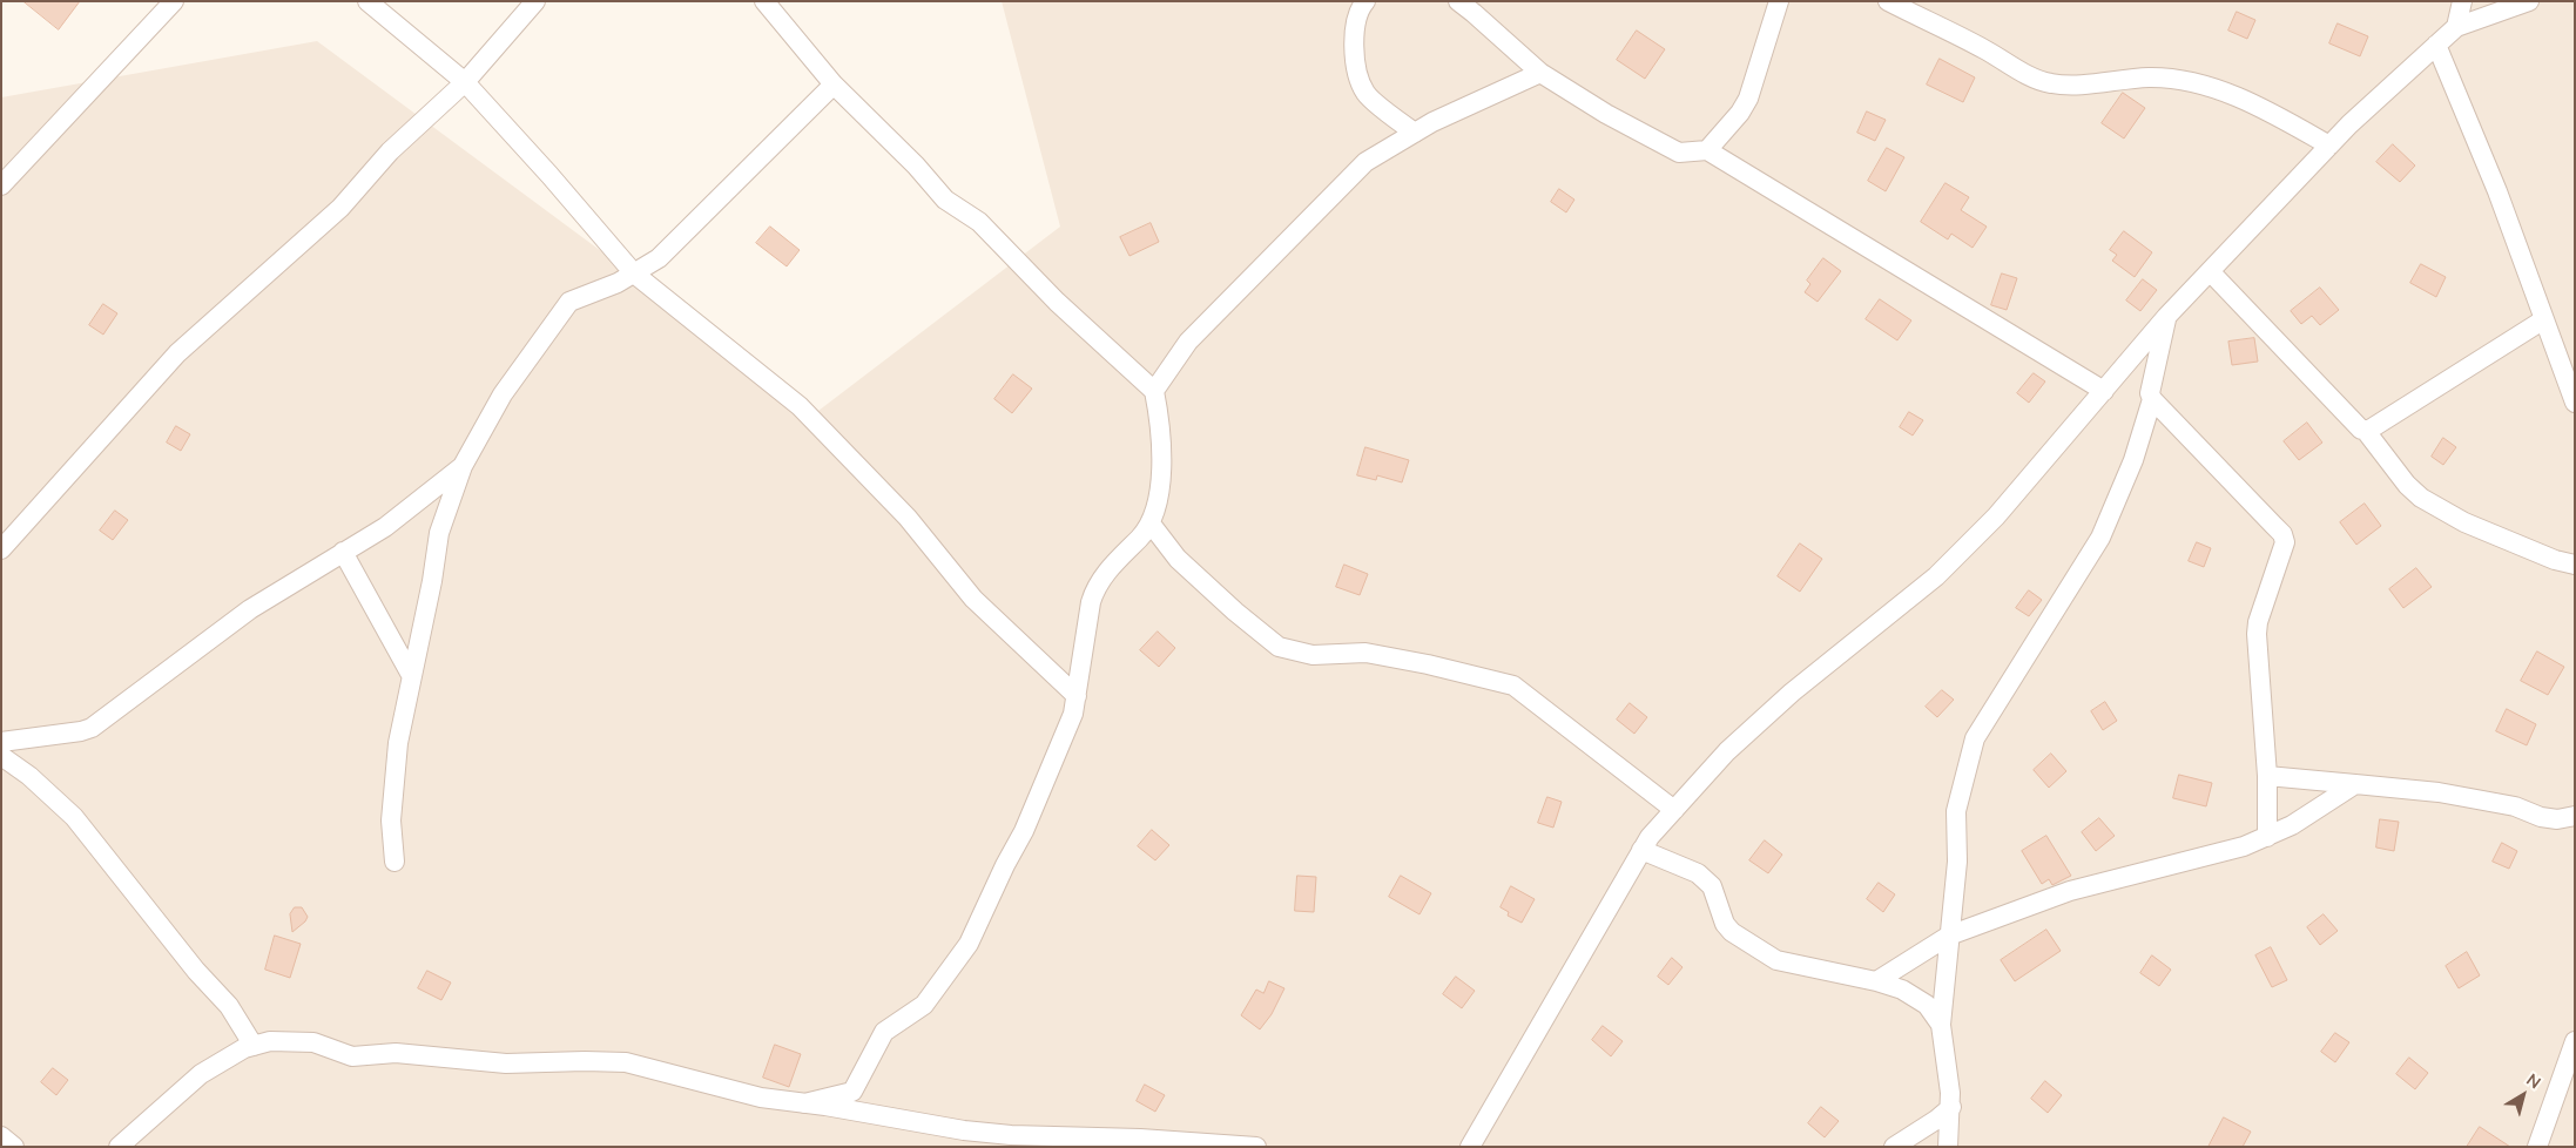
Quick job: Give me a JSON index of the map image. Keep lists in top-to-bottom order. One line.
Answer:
{"north":"top right"}
